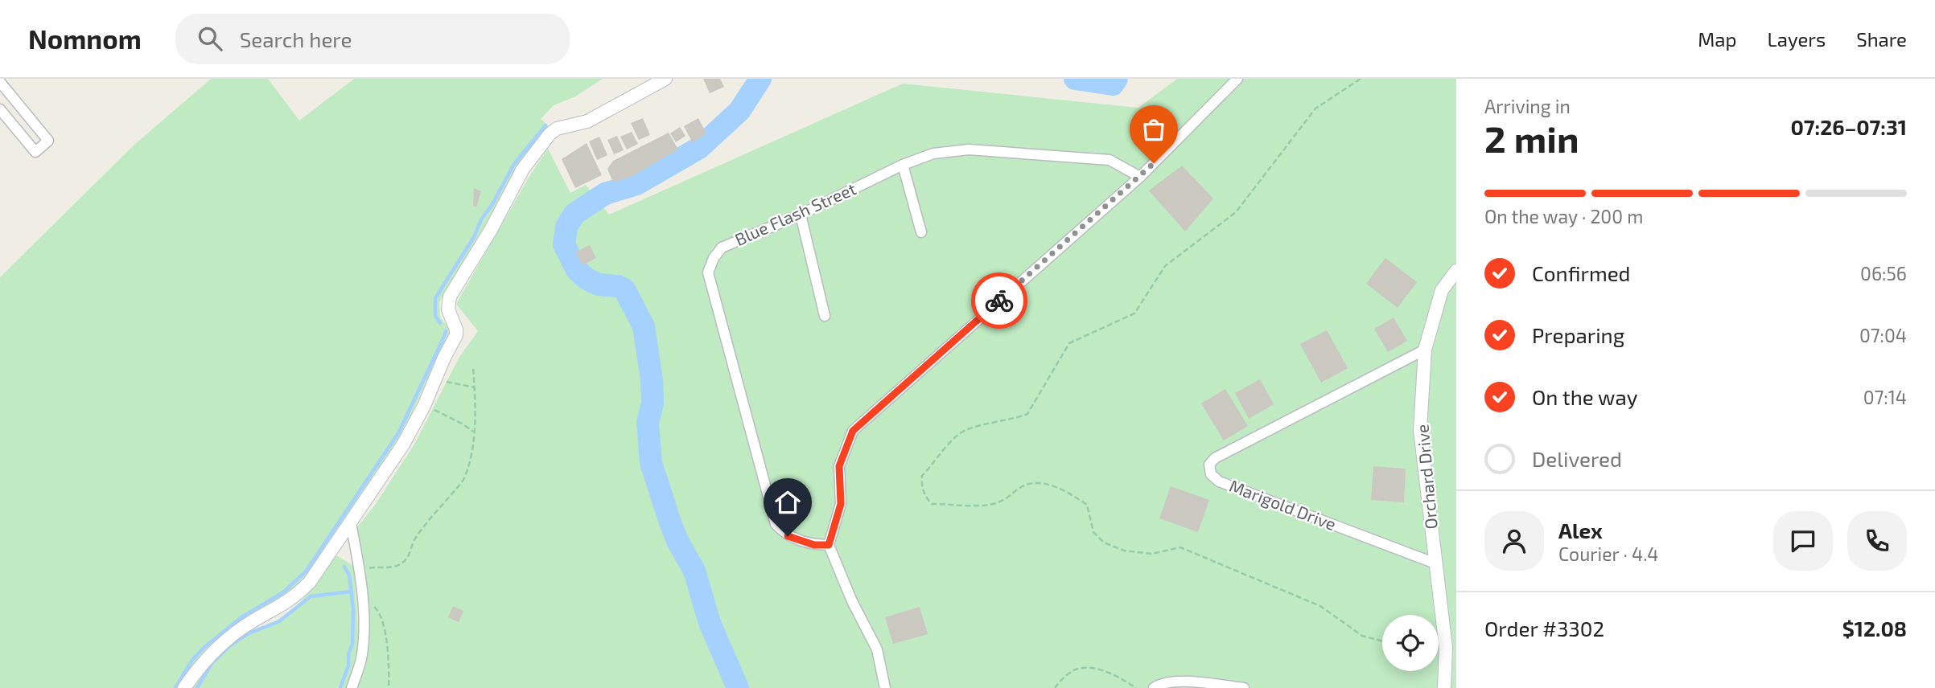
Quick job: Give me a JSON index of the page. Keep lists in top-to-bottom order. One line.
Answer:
{"streets":{"street":["Blue Flash Street","Orchard Drive","Marigold Drive"]},"crossings":[["Orchard Drive","Marigold Drive"]],"page":{"header":"Nomnom","search":"Search here","nav":["Map","Layers","Share"],"heading":["2 min","Arriving in","07:26–07:31"],"panel":["Alex","Courier · 4.4","Order #3302","$12.08"],"bar":"On the way · 200 m","list":[["Confirmed","06:56"],["Preparing","07:04"],["On the way","07:14"],"Delivered"]}}
